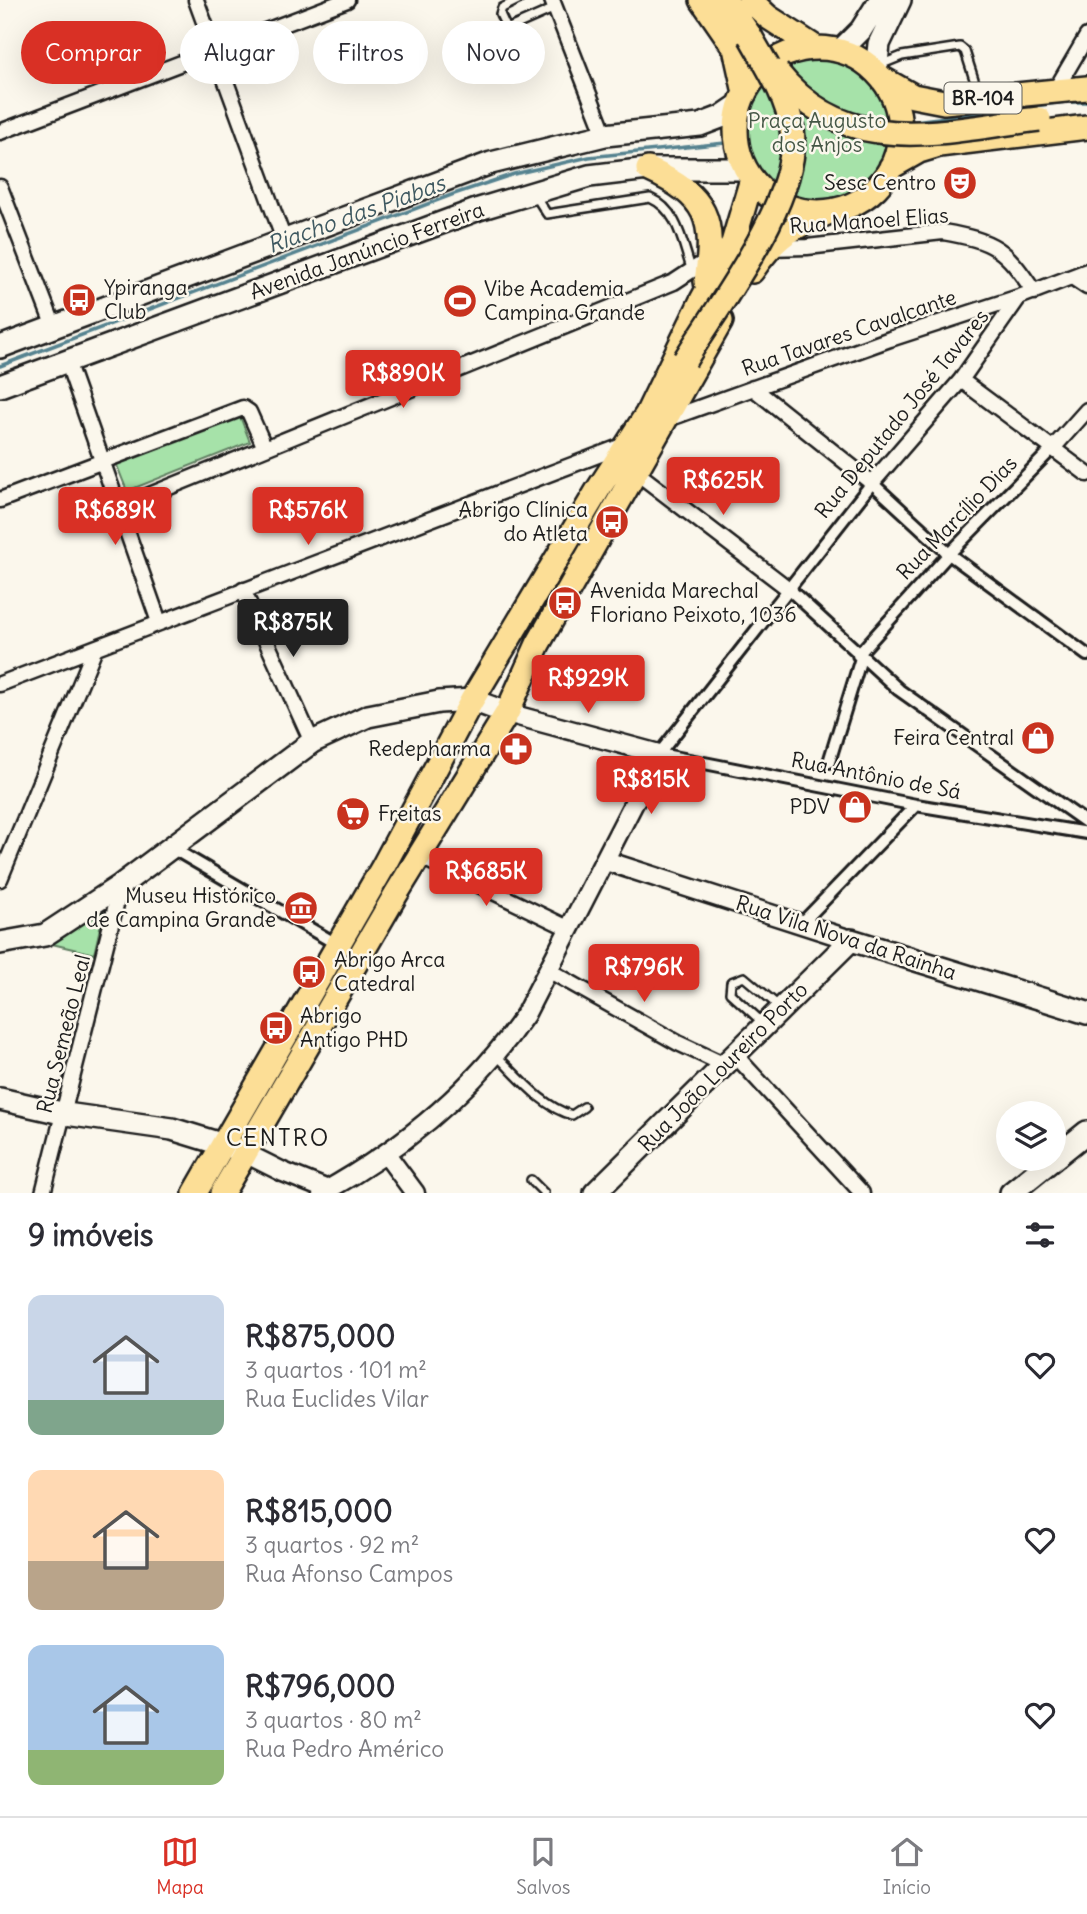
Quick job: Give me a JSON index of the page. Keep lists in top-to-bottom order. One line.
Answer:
{"streets":{"main road":["BR-104","Avenida Janúncio Ferreira","Rua Vila Nova da Rainha","Rua João Loureiro Porto"],"street":["Rua Manoel Elias","Rua Tavares Cavalcante","Rua Deputado José Tavares","Rua Marcílio Dias","Rua Antônio de Sá","Rua Semeão Leal"]},"crossings":[["BR-104","Avenida Janúncio Ferreira"],["Rua Manoel Elias","Rua Tavares Cavalcante"],["Rua Tavares Cavalcante","Rua Deputado José Tavares"],["Rua Deputado José Tavares","Rua Antônio de Sá"],["Rua Vila Nova da Rainha","Rua João Loureiro Porto"]],"districts":["CENTRO"],"water":["Riacho das Piabas"],"parks":["Praça Augusto dos Anjos"],"places":{"theatre":["Sesc Centro"],"bus stop":["Ypiranga Club","Abrigo Clínica do Atleta","Avenida Marechal Floriano Peixoto, 1036","Abrigo Arca Catedral","Abrigo Antigo PHD"],"sports":["Vibe Academia Campina Grande"],"shop":["Feira Central","PDV"],"pharmacy":["Redepharma"],"supermarket":["Freitas"],"museum":["Museu Histórico de Campina Grande"]},"page":{"chip":["Comprar","Alugar","Filtros","Novo"],"price":["R$890K","R$625K","R$689K","R$576K","R$875K","R$929K","R$815K","R$685K","R$796K"],"heading":"9 imóveis","list":[{"name":"R$875,000","note":"3 quartos · 101 m² · Rua Euclides Vilar"},{"name":"R$815,000","note":"3 quartos · 92 m² · Rua Afonso Campos"},{"name":"R$796,000","note":"3 quartos · 80 m² · Rua Pedro Américo"}],"tabs":["Mapa","Salvos","Início"]}}
